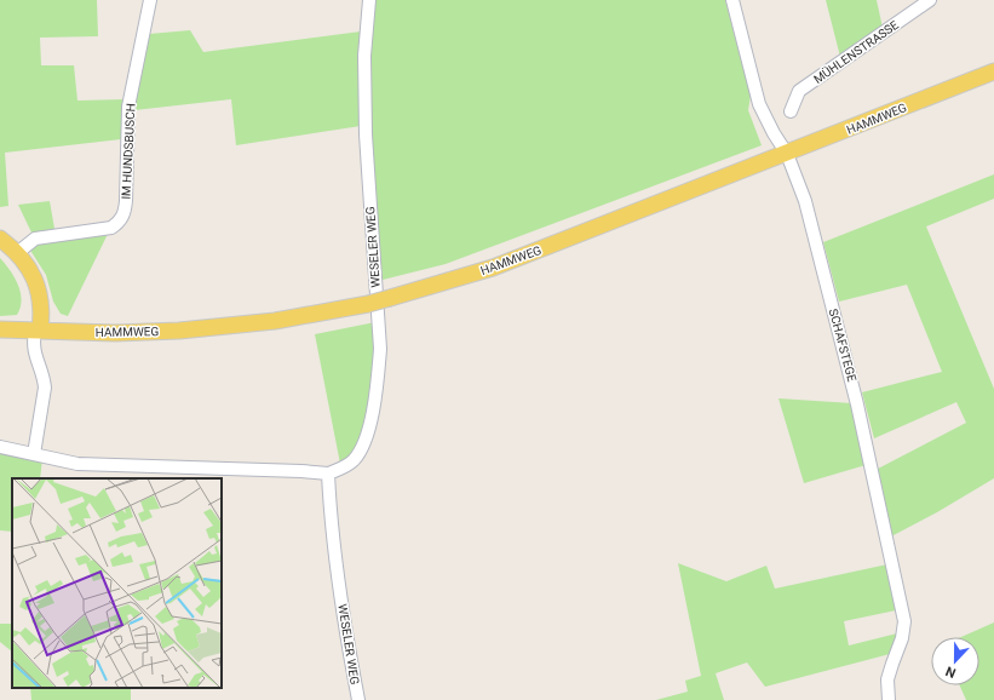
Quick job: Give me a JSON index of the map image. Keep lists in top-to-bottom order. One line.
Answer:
{"streets":{"main road":["HAMMWEG"],"street":["MÜHLENSTRASSE","IM HUNDSBUSCH","WESELER WEG","SCHAFSTEGE"]},"crossings":[["HAMMWEG","SCHAFSTEGE"]],"north":"bottom"}
